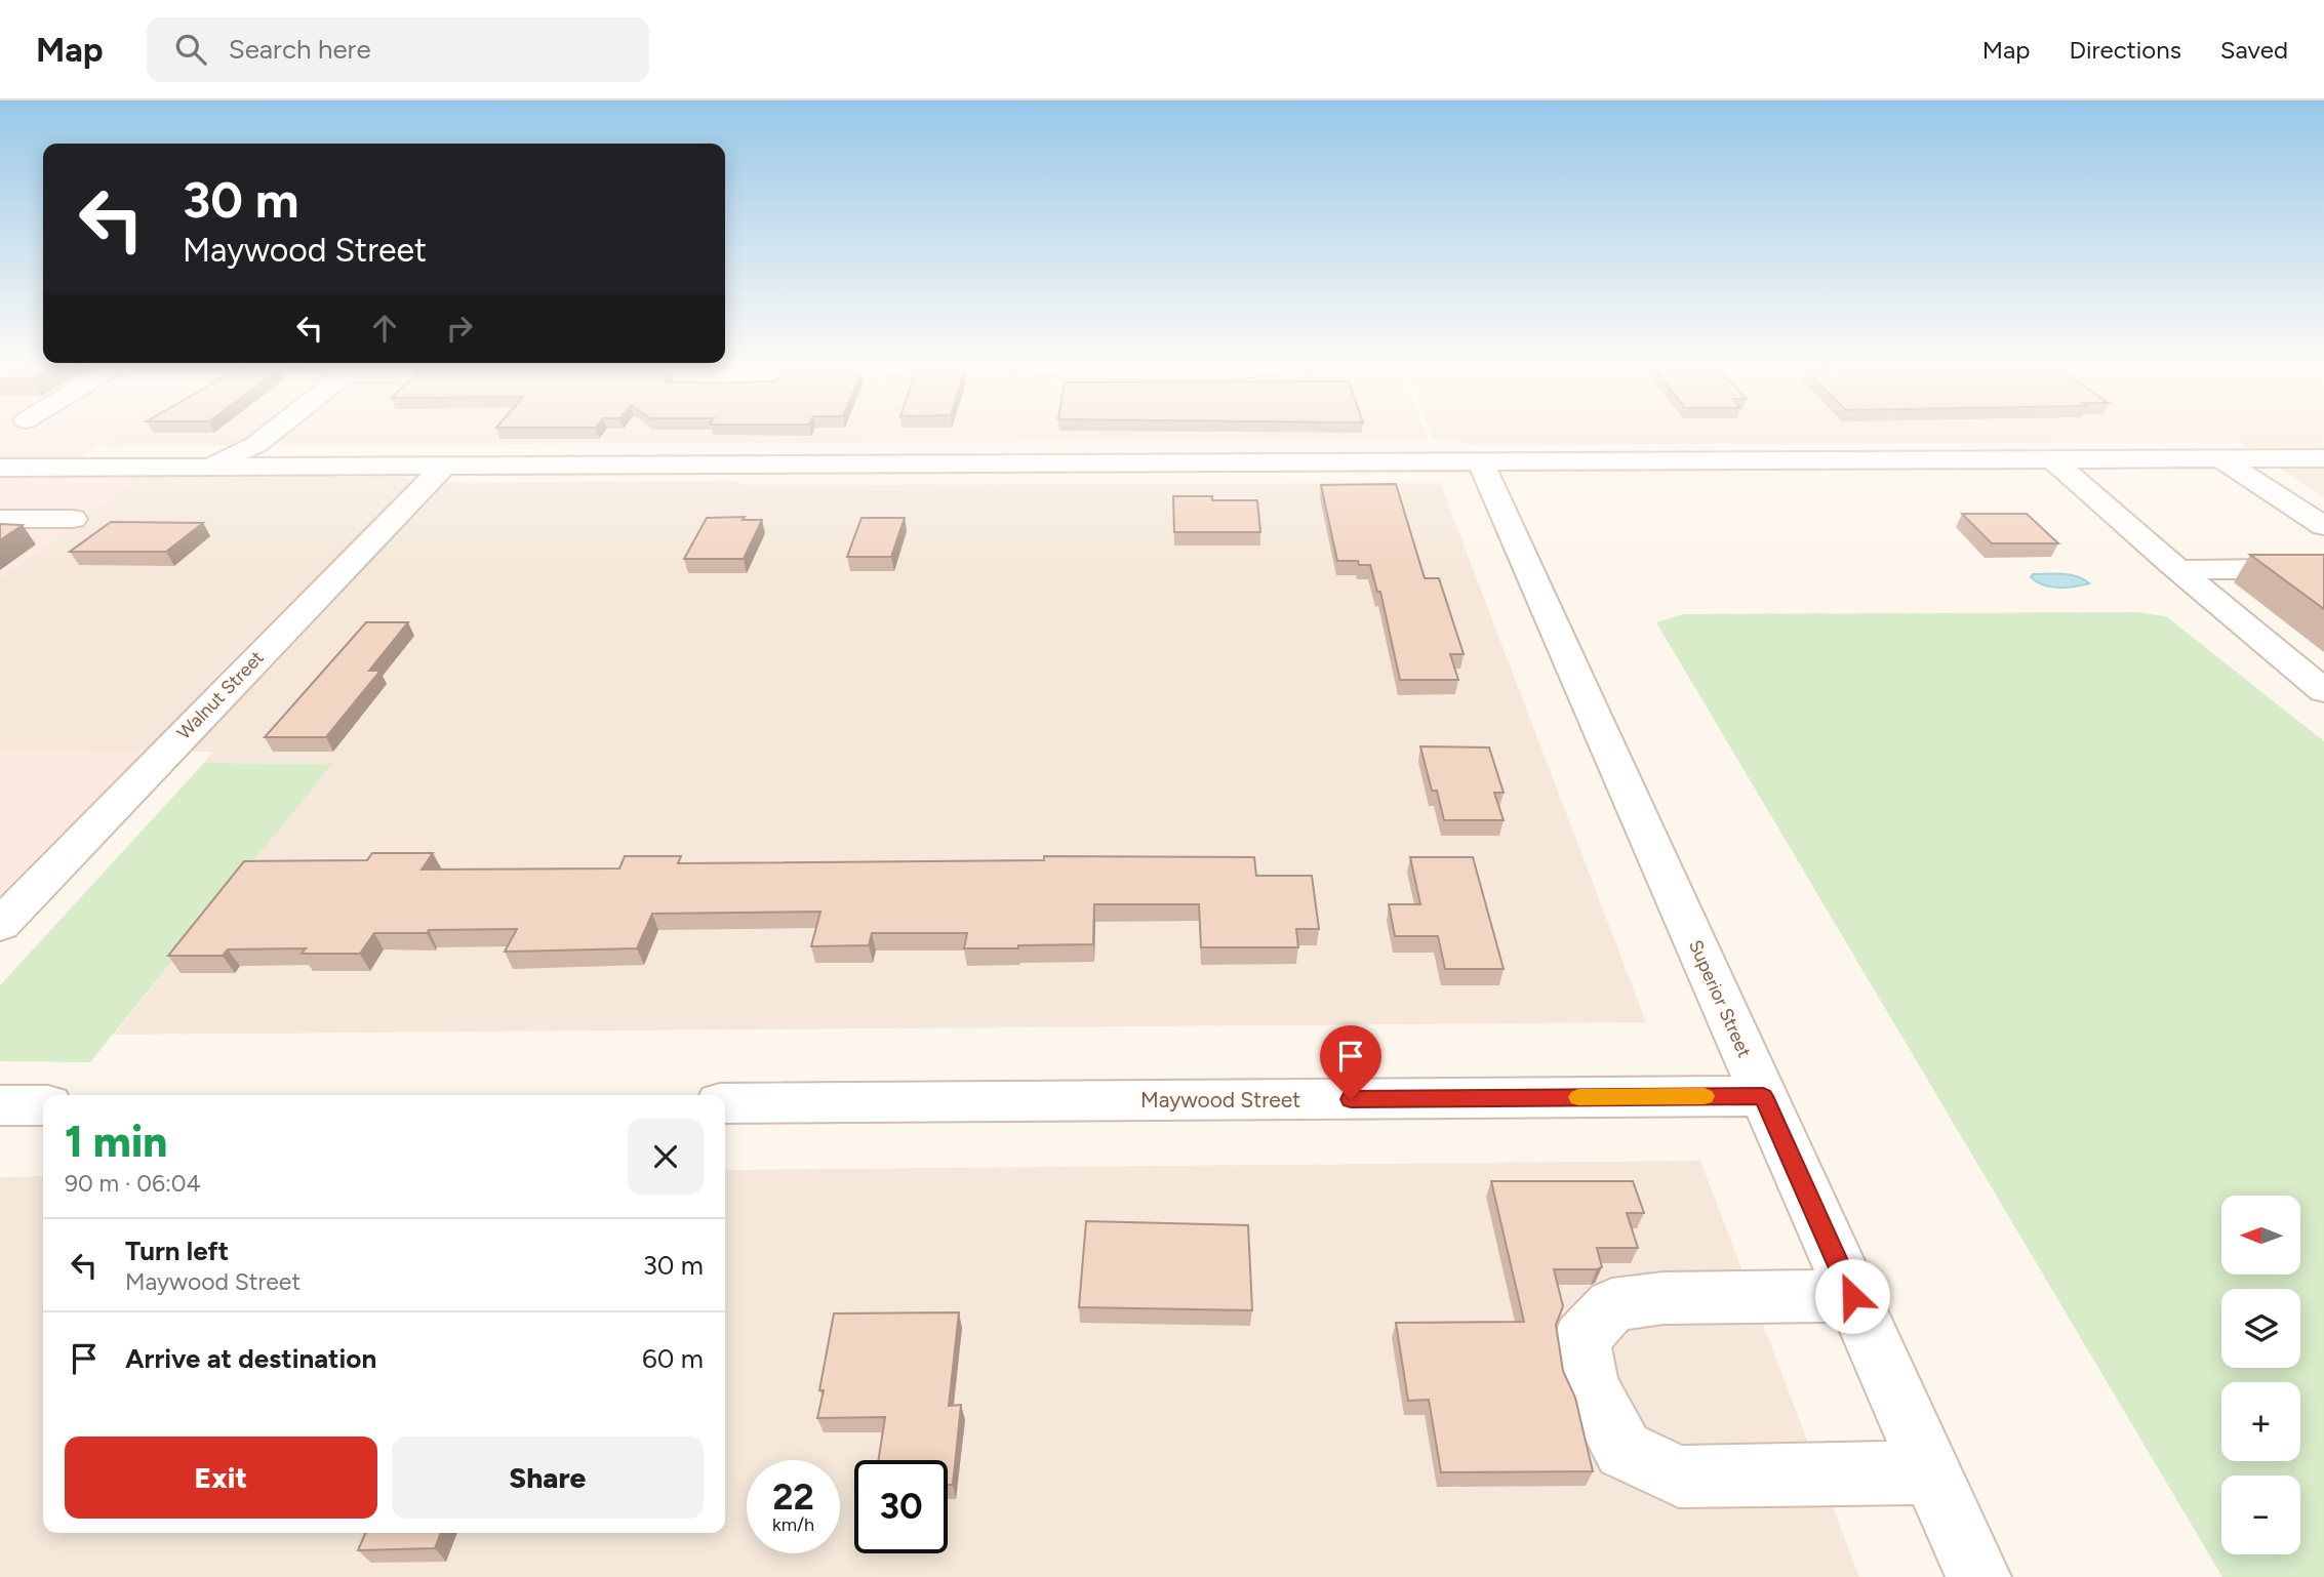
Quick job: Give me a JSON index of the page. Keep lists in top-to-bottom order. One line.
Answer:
{"streets":{"street":["Walnut Street","Superior Street","Maywood Street"]},"crossings":[["Superior Street","Maywood Street"]],"north":"left","page":{"header":"Map","search":"Search here","nav":["Map","Directions","Saved"],"turn":["30 m","Maywood Street"],"heading":["1 min","90 m · 06:04"],"map_buttons":["+","−"],"list":[{"name":"Turn left","note":"Maywood Street","value":"30 m"},{"name":"Arrive at destination","value":"60 m"}],"buttons":["Exit","Share"],"speed":"22 km/h","limit":"30"}}
